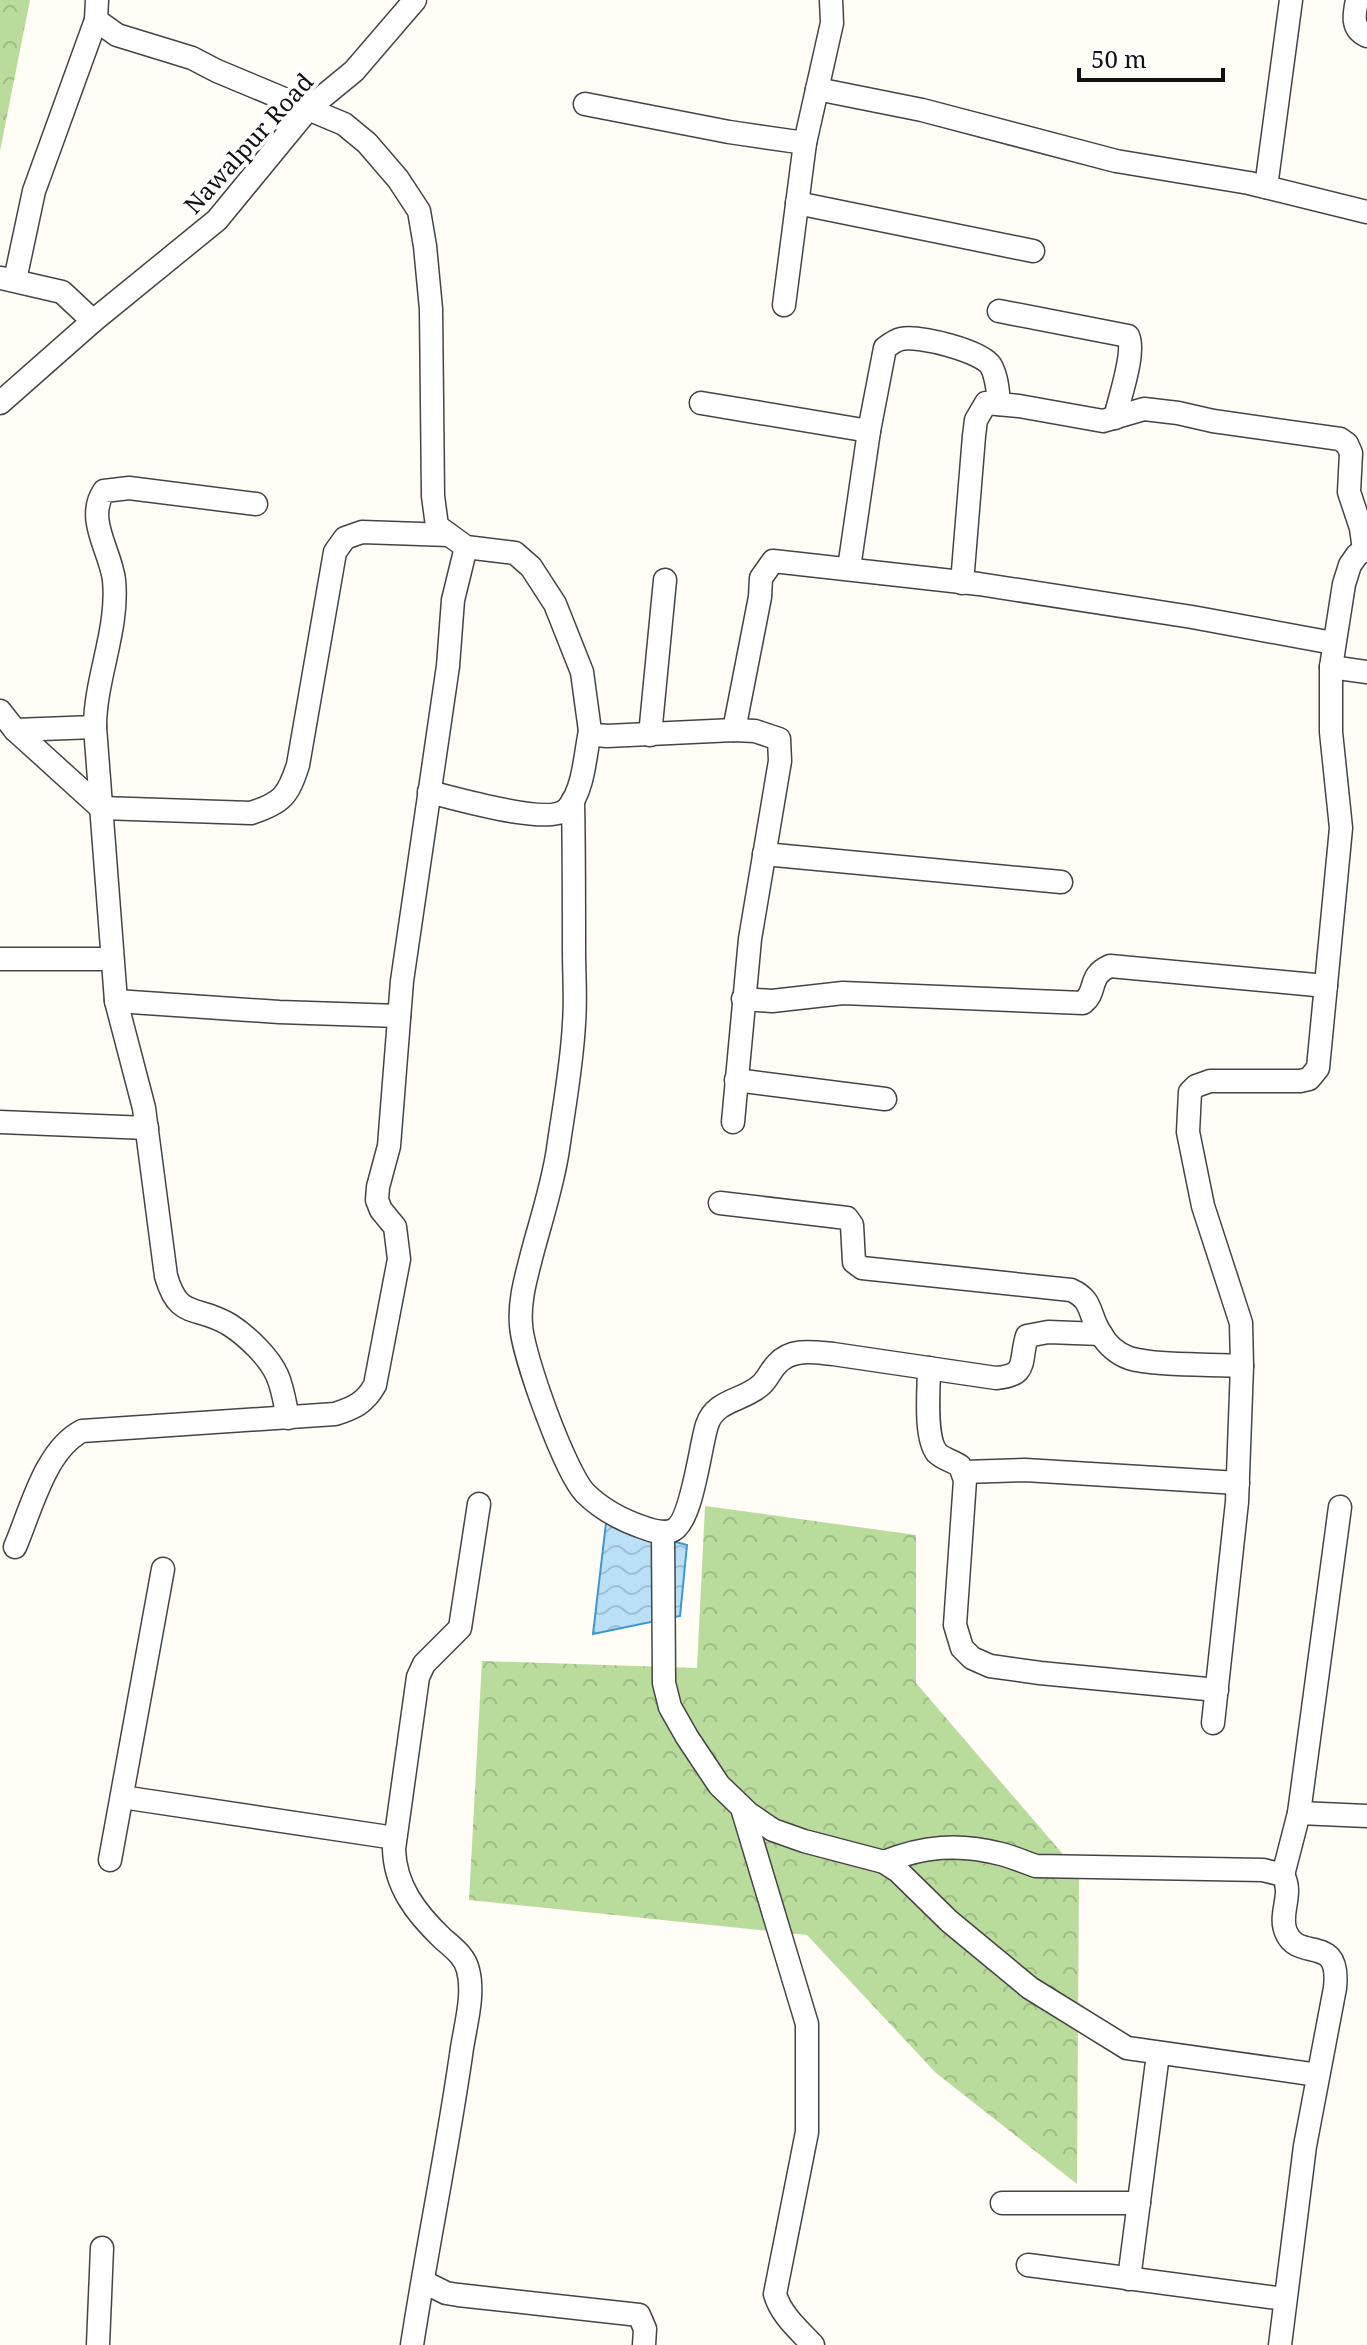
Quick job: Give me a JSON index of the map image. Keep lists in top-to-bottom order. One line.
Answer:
{"streets":{"street":["Nawalpur Road"]},"scale_bar":"50 m"}
